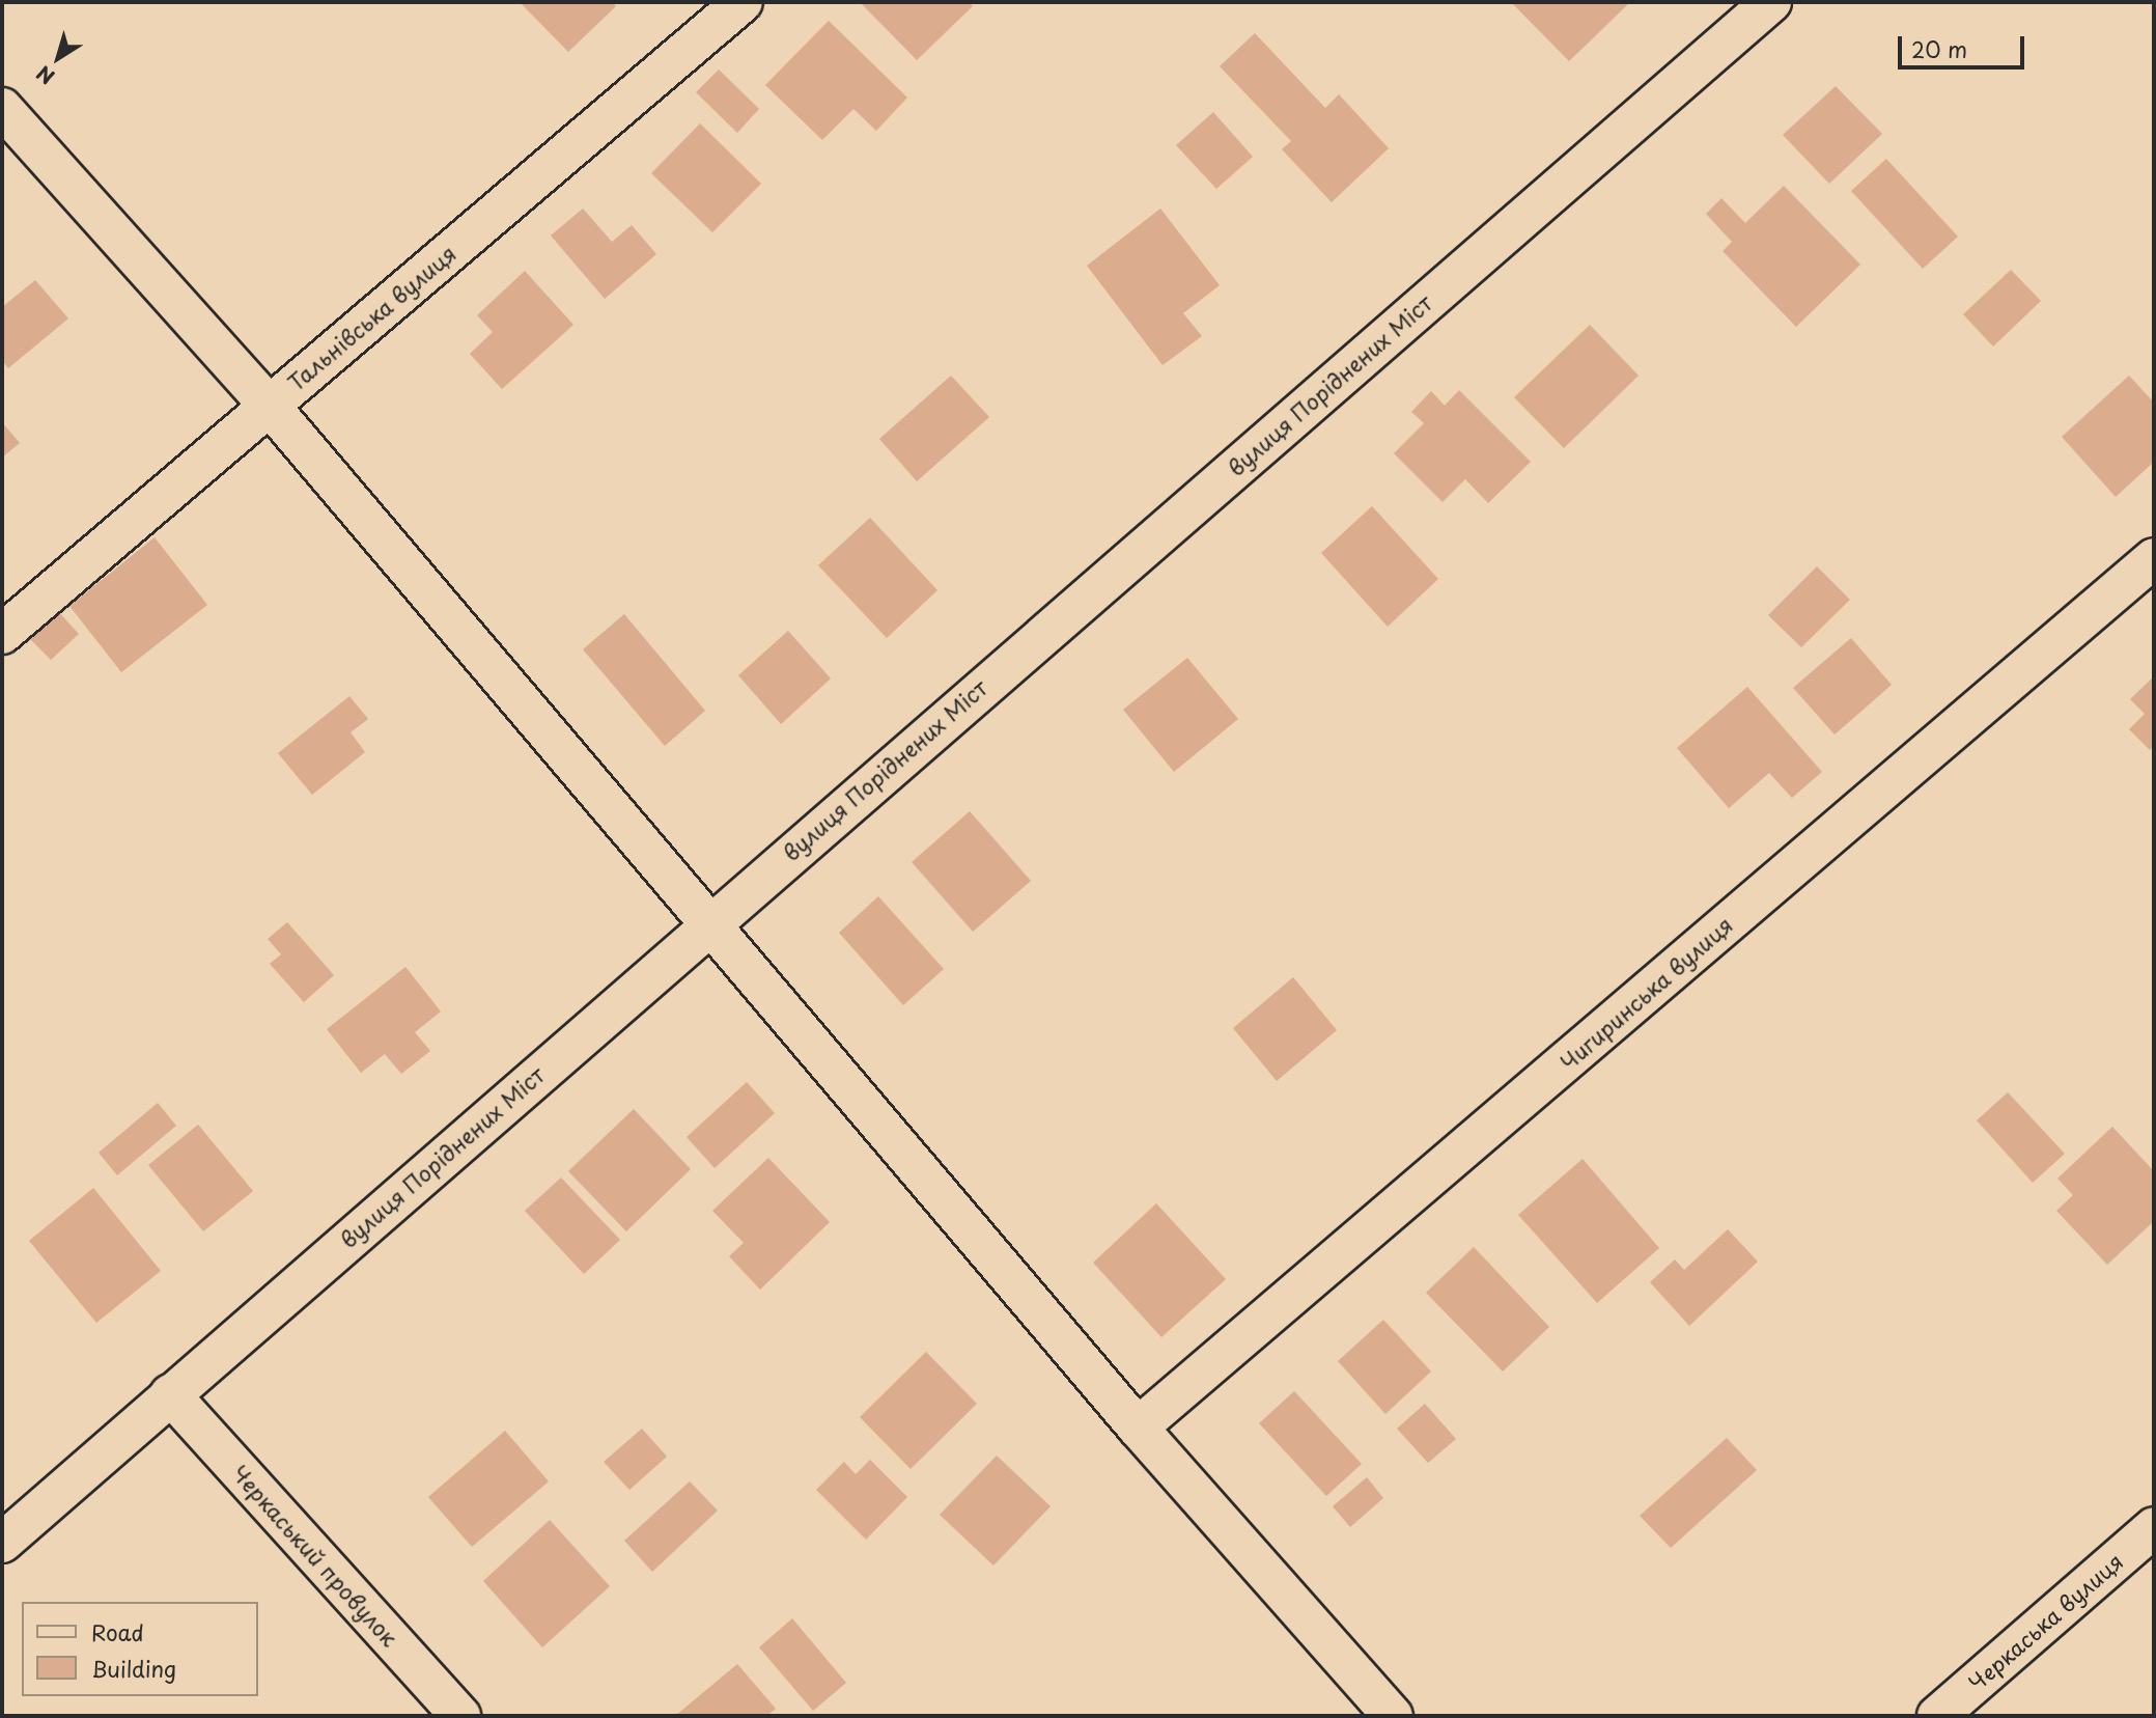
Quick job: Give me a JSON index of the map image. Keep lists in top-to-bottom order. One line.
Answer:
{"streets":{"street":["Тальнівська вулиця","вулиця Поріднених Міст","Чигиринська вулиця","Черкаський провулок","Черкаська вулиця"]},"crossings":[["вулиця Поріднених Міст","Черкаський провулок"]],"legend":["Road","Building"],"scale_bar":"20 m","north":"bottom left"}
